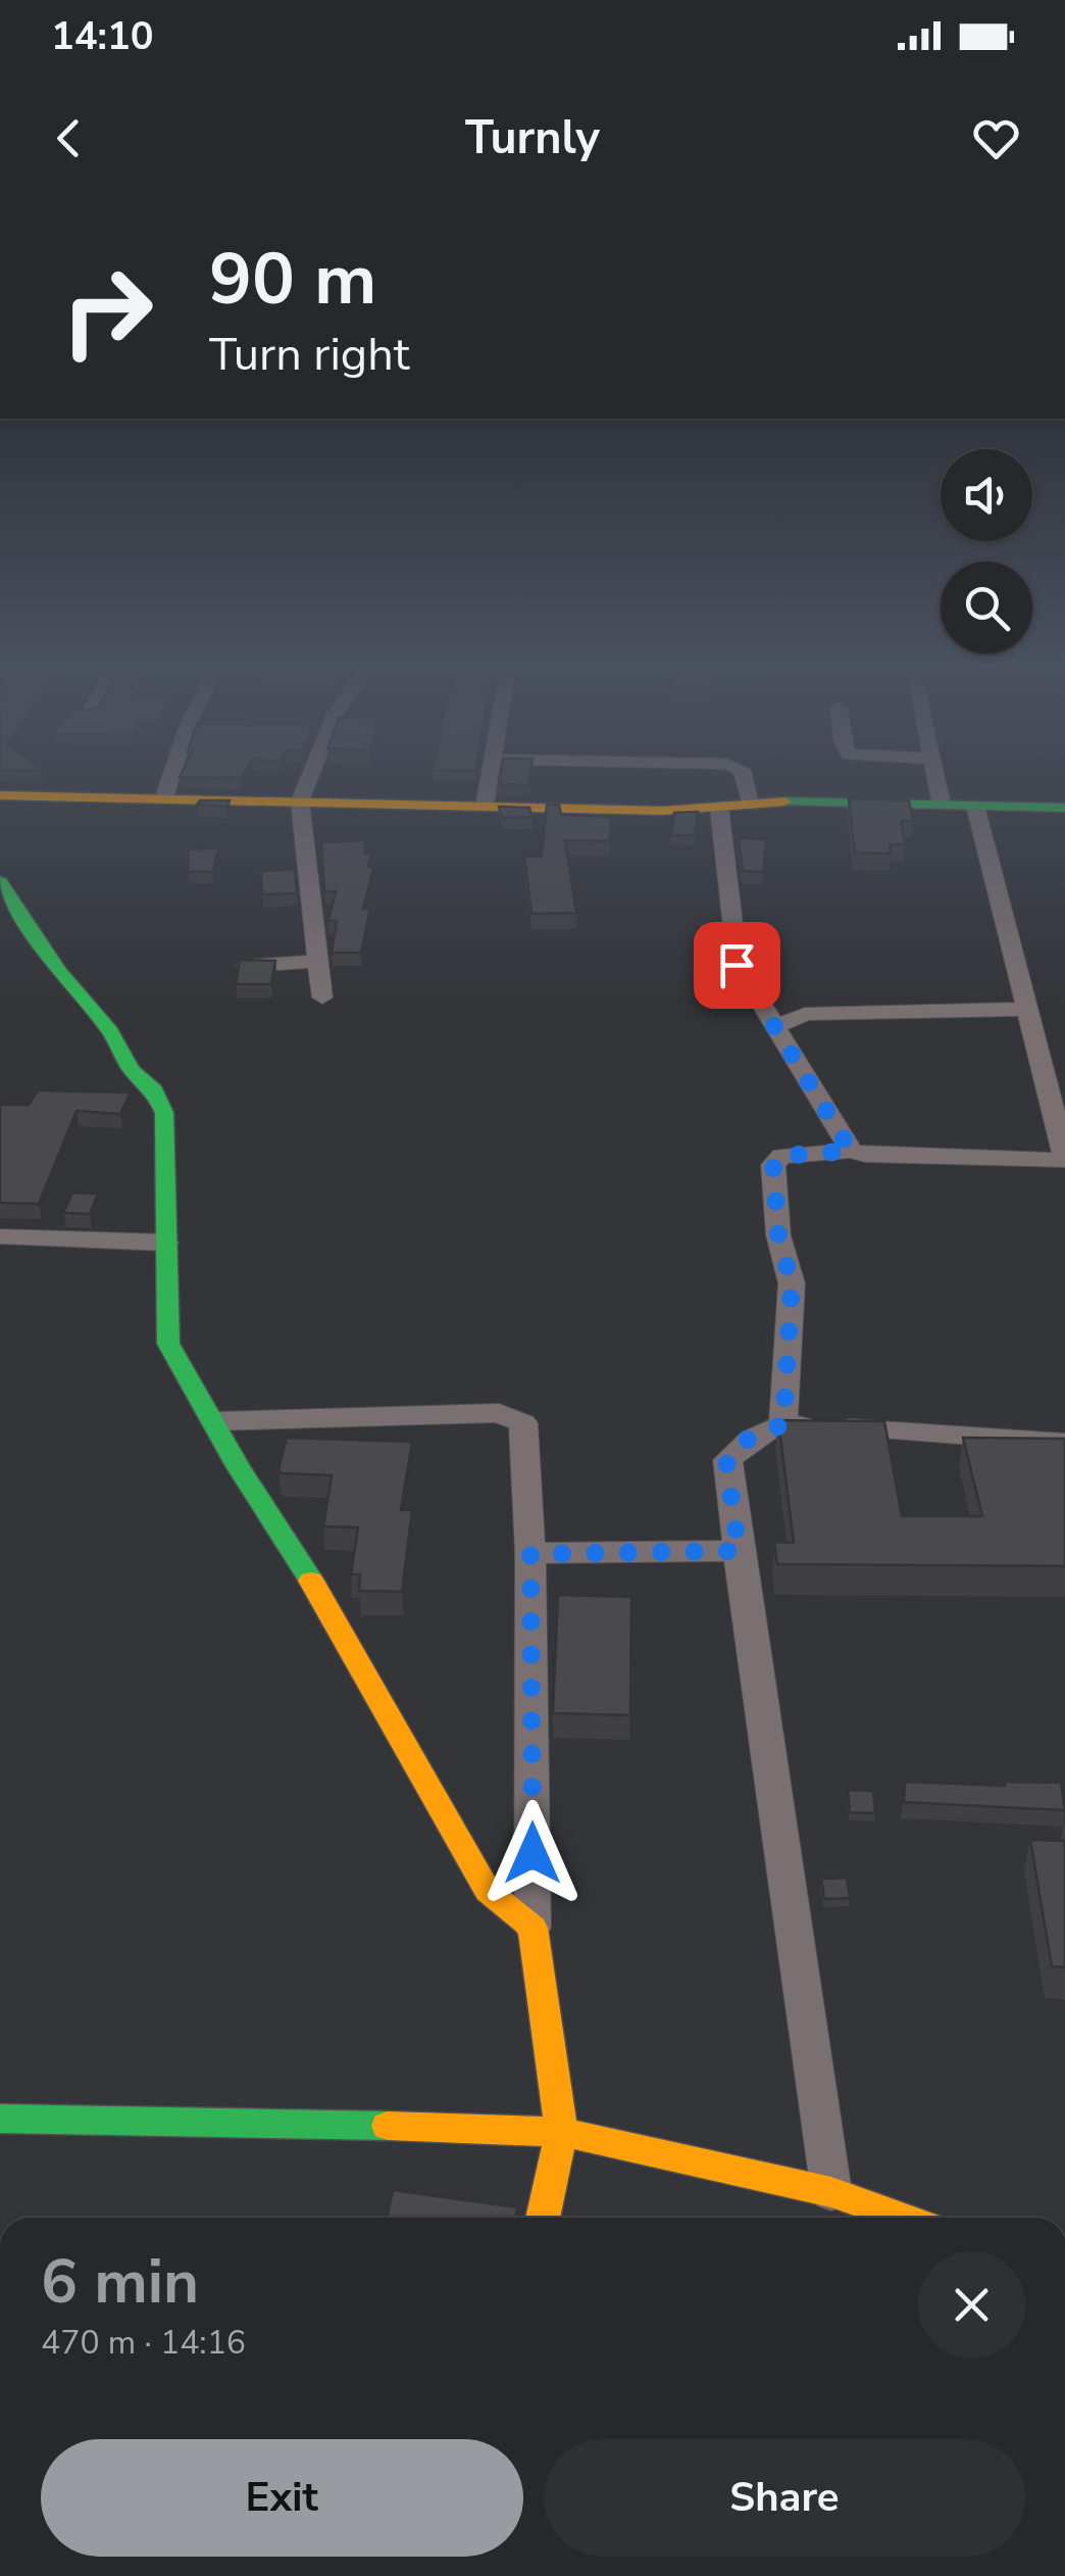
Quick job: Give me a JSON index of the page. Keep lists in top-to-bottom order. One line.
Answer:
{"page":{"status":"14:10","header":"Turnly","turn":["90 m","Turn right"],"heading":["6 min","470 m · 14:16"],"buttons":["Exit","Share"]}}
